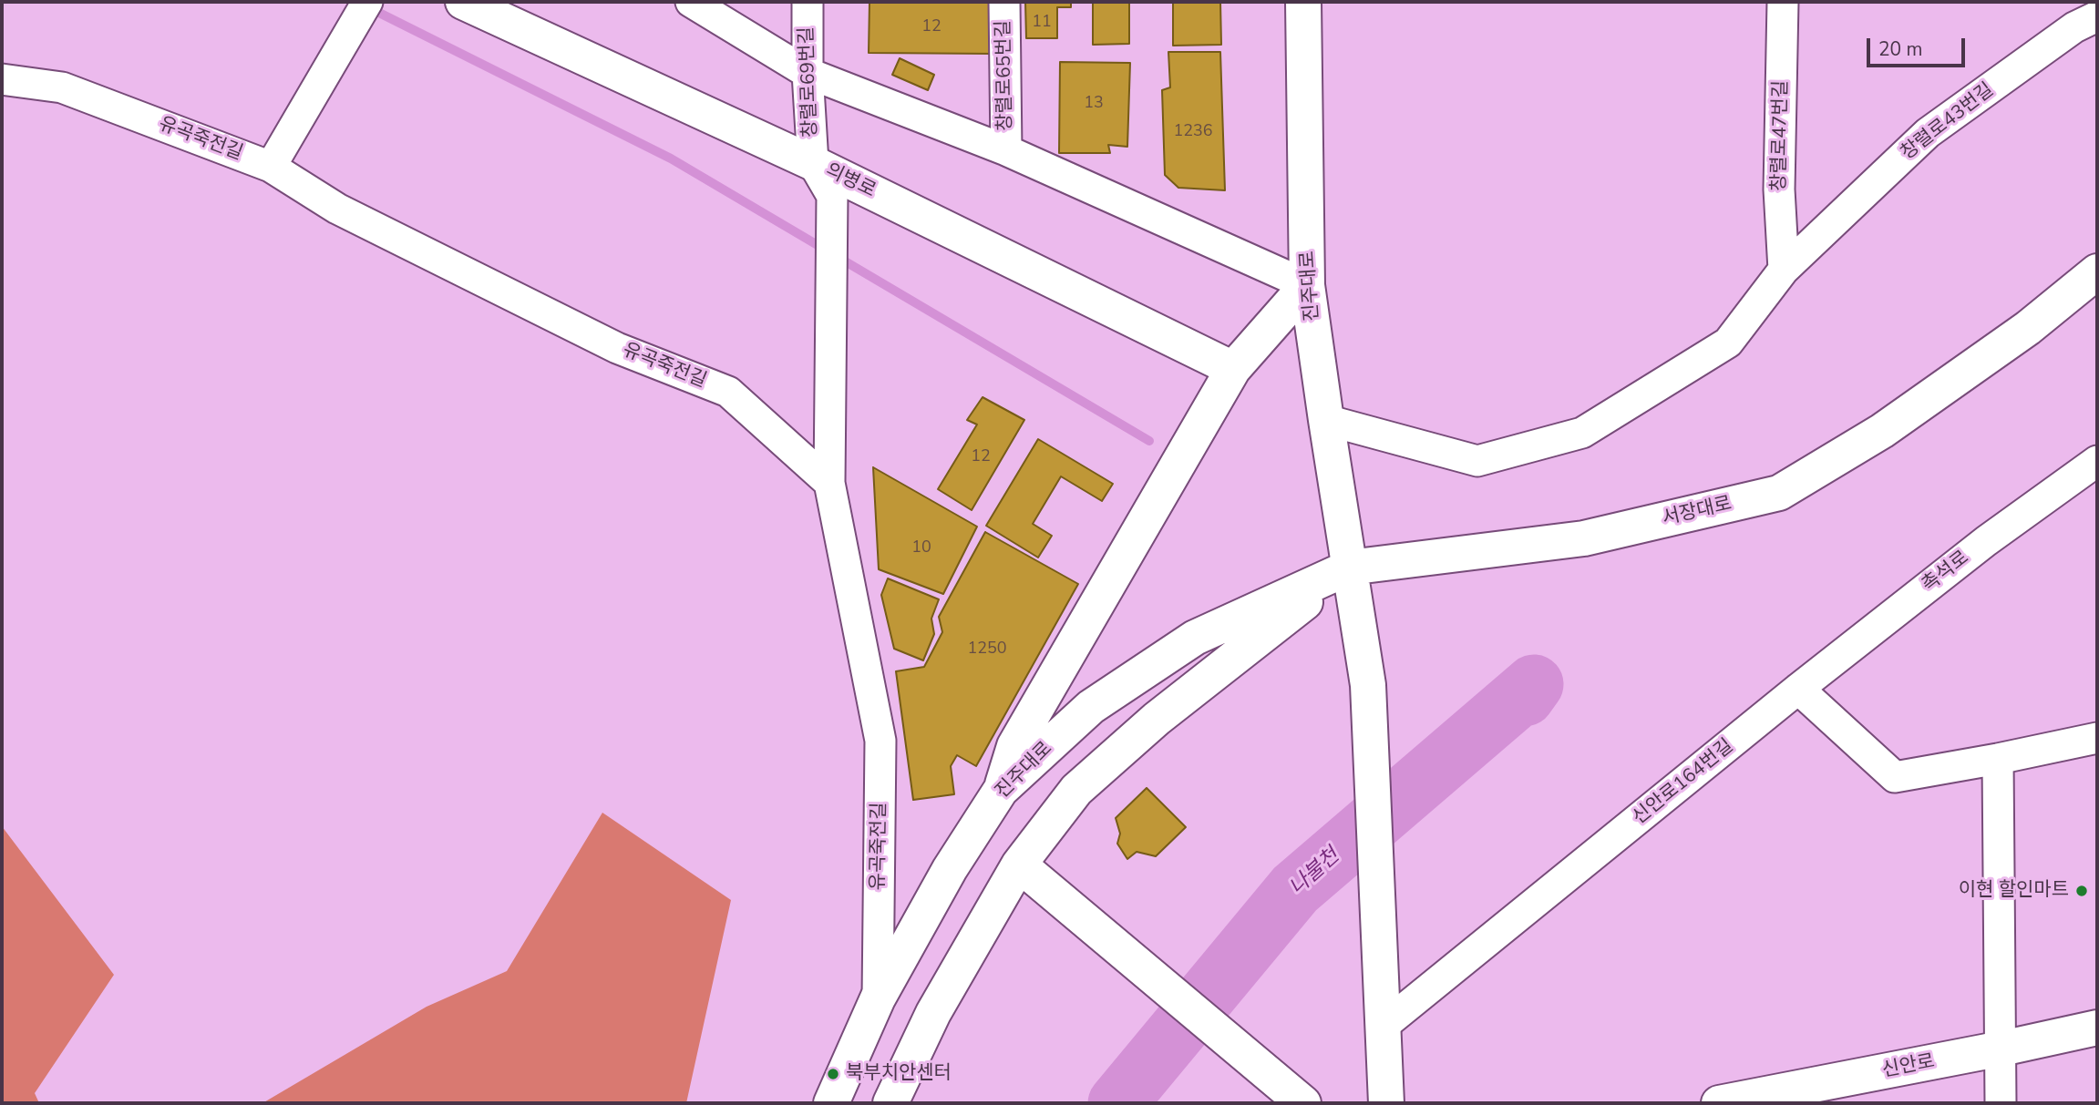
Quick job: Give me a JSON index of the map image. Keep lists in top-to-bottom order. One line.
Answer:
{"streets":{"street":["창렬로65번길","창렬로69번길","창렬로43번길","창렬로47번길","유곡죽전길","의병로","진주대로","서장대로","촉석로","신안로164번길","신안로"]},"crossings":[["창렬로69번길","의병로"],["창렬로43번길","창렬로47번길"],["창렬로43번길","진주대로"],["유곡죽전길","진주대로"],["진주대로","서장대로"],["촉석로","신안로164번길"]],"water":["나불천"],"places":["이현 할인마트","북부치안센터"],"house_numbers":["11","12","13","1236","12","10","1250"],"scale_bar":"20 m"}
